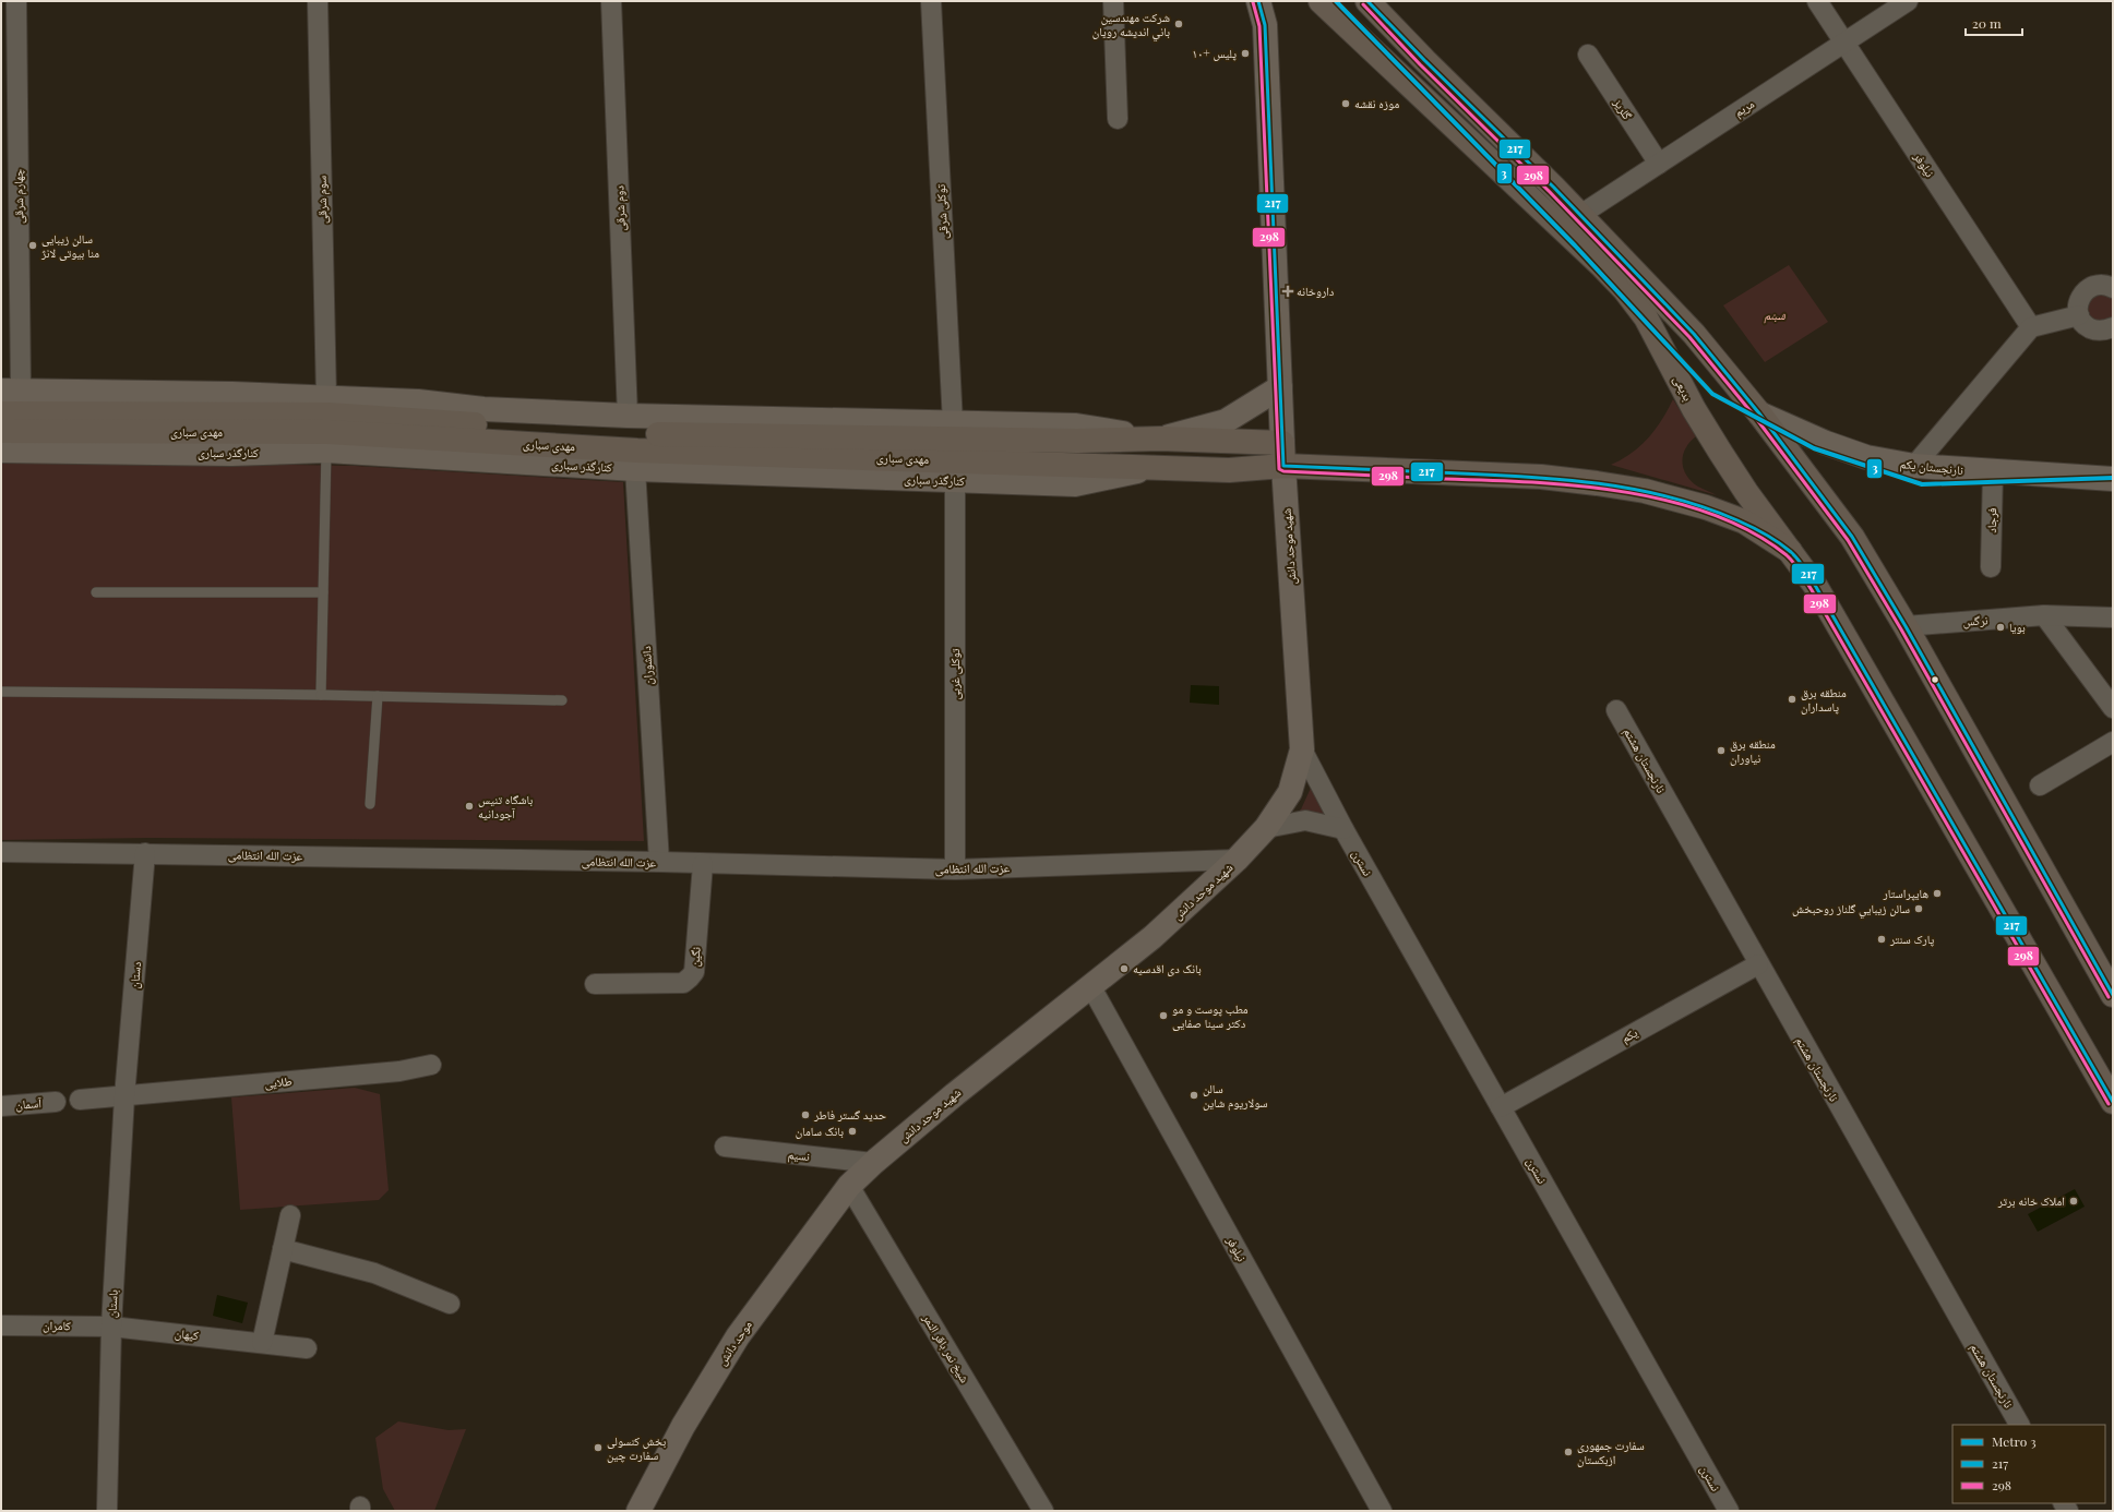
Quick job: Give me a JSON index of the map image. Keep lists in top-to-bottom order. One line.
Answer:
{"streets":{"main road":["بدیعی","مهدی سباری","کنارگذر سباری","نارنجستان یکم","شهید موحد دانش","موحد دانش"],"street":["مریم","گلریز","نیلوفر","چهارم شرقی","سوم شرقی","دوم شرقی","توکلی شرقی","فرجاد","نرگس","دانشوران","توکلی غربی","نارنجستان هشتم","عزت الله انتظامی","نسترن","نگین","دستان","یکم","طلایی","آسمان","نسیم","باستان","کامران","کیهان","شیخ نمر باقر النمر"]},"crossings":[["مریم","گلریز"],["مریم","نیلوفر"],["نیلوفر","شهید موحد دانش"],["بدیعی","مهدی سباری"],["مهدی سباری","کنارگذر سباری"],["مهدی سباری","شهید موحد دانش"],["کنارگذر سباری","دانشوران"],["کنارگذر سباری","توکلی غربی"],["نارنجستان یکم","فرجاد"],["شهید موحد دانش","عزت الله انتظامی"],["شهید موحد دانش","نسترن"],["شهید موحد دانش","نسیم"],["شهید موحد دانش","موحد دانش"],["شهید موحد دانش","شیخ نمر باقر النمر"],["دانشوران","عزت الله انتظامی"],["توکلی غربی","عزت الله انتظامی"],["نارنجستان هشتم","یکم"],["عزت الله انتظامی","نگین"],["عزت الله انتظامی","دستان"],["نسترن","یکم"],["دستان","طلایی"],["دستان","باستان"],["طلایی","باستان"],["باستان","کامران"],["باستان","کیهان"],["کامران","کیهان"],["موحد دانش","شیخ نمر باقر النمر"]],"parks":["شبنم"],"places":{"other":["شركت مهندسين باني انديشه رويان","پلیس +۱۰","موزه نقشه","سالن زیبایی منا بیوتی لانژ","بویا","منطقه برق پاسداران","منطقه برق نیاوران","باشگاه تنیس آجودانیه","هایپراستار","سالن زيبايي گلناز روحبخش","پارک سنتر","بانک دی اقدسیه","مطب پوست و مو دکتر سینا صفایی","سالن سولاریوم شاین","حدید گستر فاطر","بانک سامان","املاک خانه برتر","بخش کنسولی سفارت چین","سفارت جمهوری ازبکستان"],"health":["داروخانه"]},"lines":["metro line 3","transit line 217","transit line 298"],"legend":["Metro 3","217","298"],"scale_bar":"20 m"}
